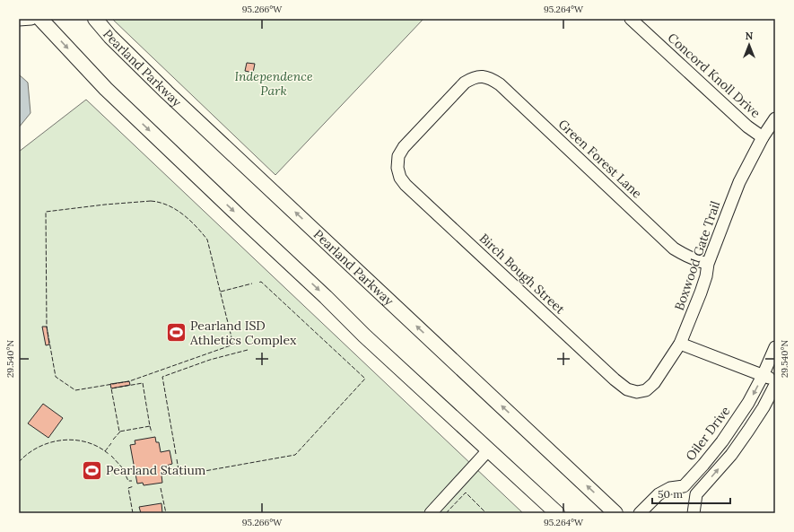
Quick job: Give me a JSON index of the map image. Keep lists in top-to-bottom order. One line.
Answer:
{"streets":{"main road":["Pearland Parkway"],"street":["Concord Knoll Drive","Green Forest Lane","Boxwood Gate Trail","Birch Bough Street","Oiler Drive"]},"crossings":[["Concord Knoll Drive","Boxwood Gate Trail"],["Green Forest Lane","Boxwood Gate Trail"],["Green Forest Lane","Birch Bough Street"],["Boxwood Gate Trail","Birch Bough Street"]],"parks":["Independence Park"],"places":{"sports":["Pearland ISD Athletics Complex","Pearland Statium"]},"scale_bar":"50 m","north":"top","coordinates":["95.266°W","95.264°W","29.540°N"]}
